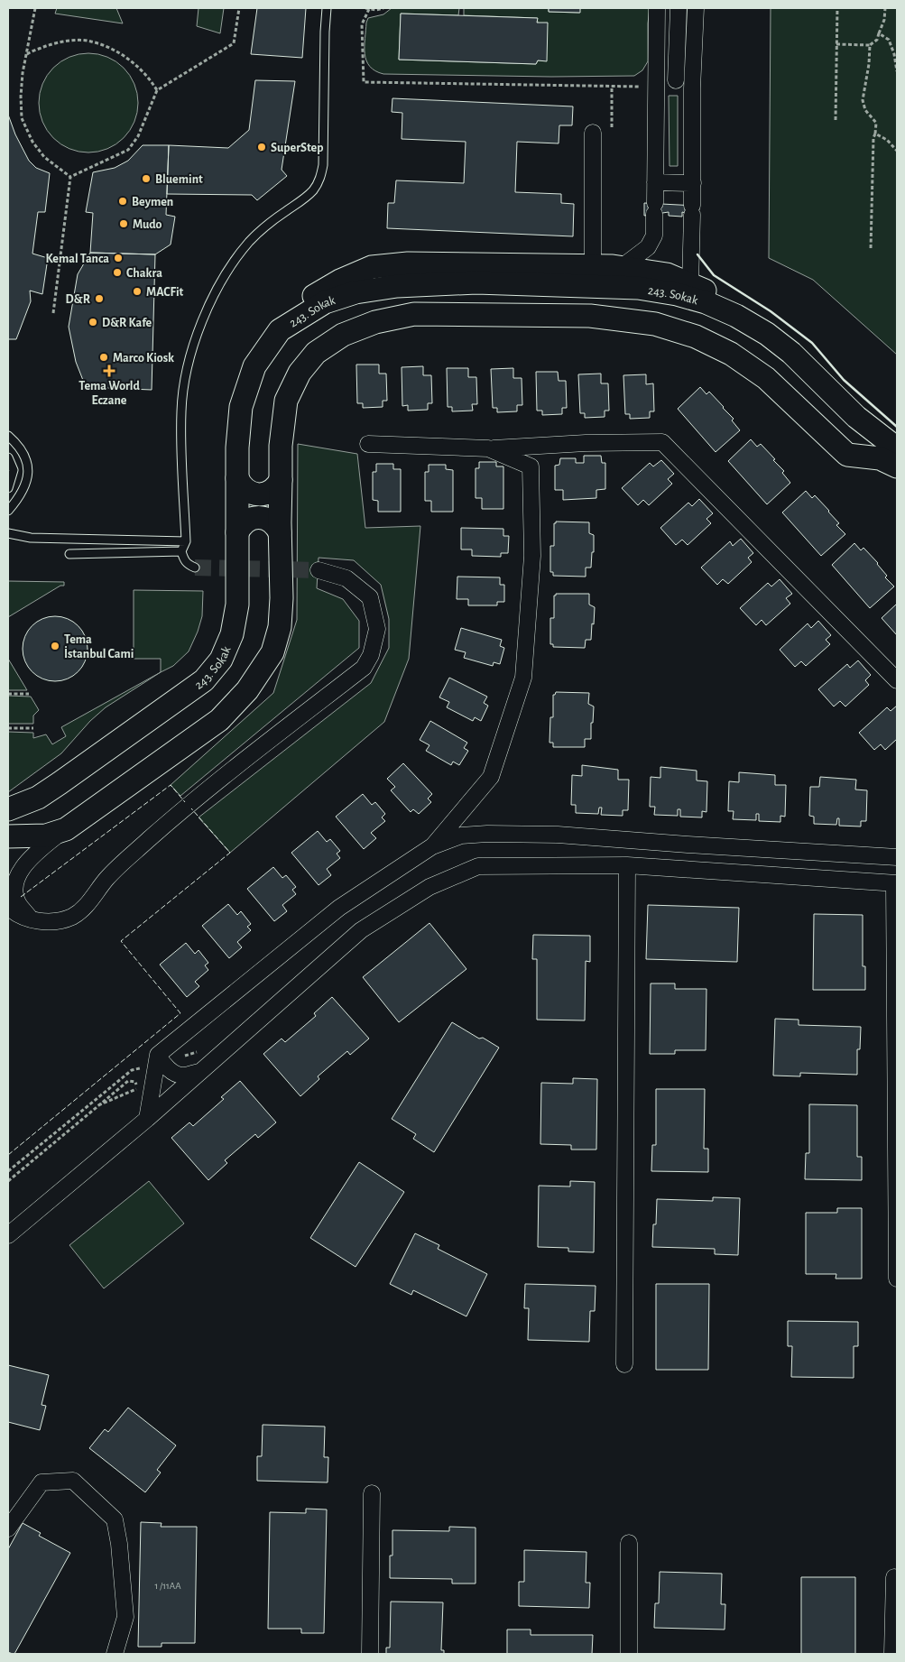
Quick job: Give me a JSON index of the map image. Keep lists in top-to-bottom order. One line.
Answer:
{"streets":{"street":["243. Sokak"]},"places":{"other":["SuperStep","Bluemint","Beymen","Mudo","Kemal Tanca","Chakra","MACFit","D&R","D&R Kafe","Marco Kiosk","Tema İstanbul Cami"],"health":["Tema World Eczane"]},"house_numbers":["1 /11AA"]}
